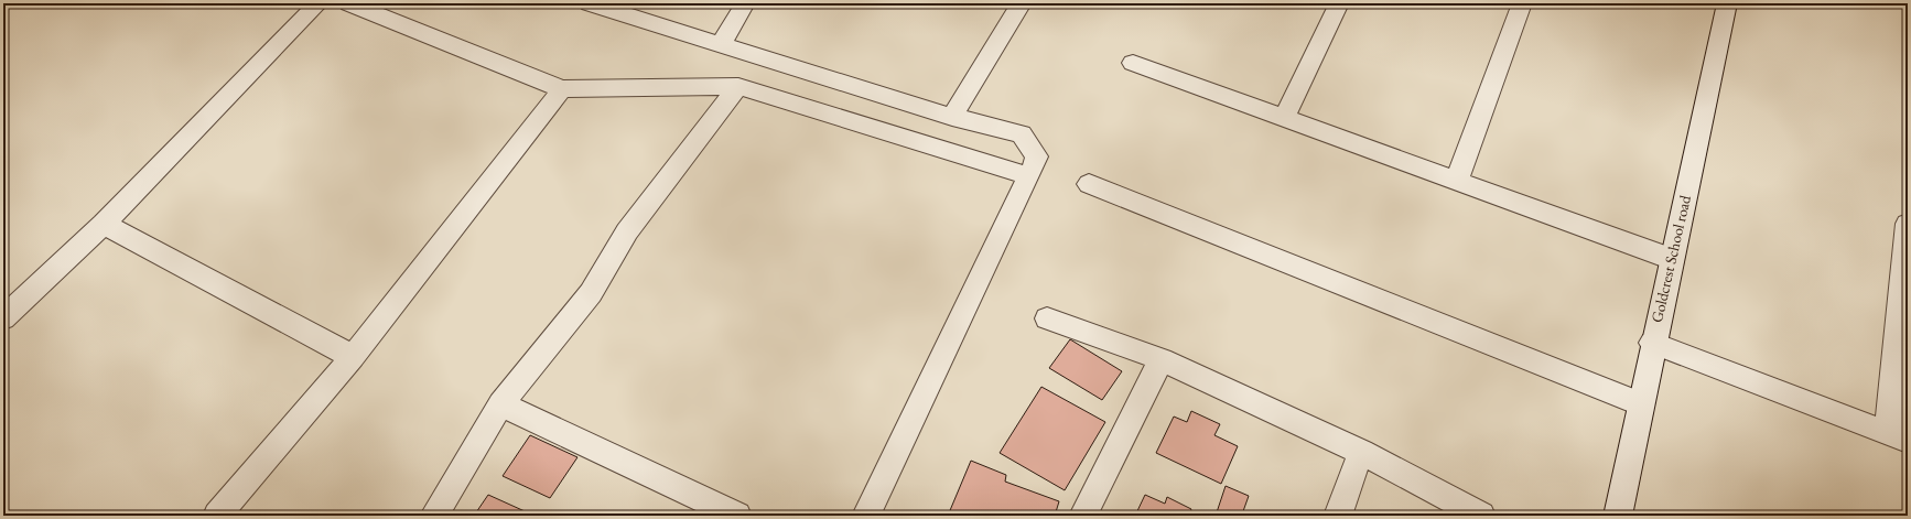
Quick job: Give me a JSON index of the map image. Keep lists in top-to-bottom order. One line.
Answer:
{"streets":{"street":["Goldcrest School road"]}}
